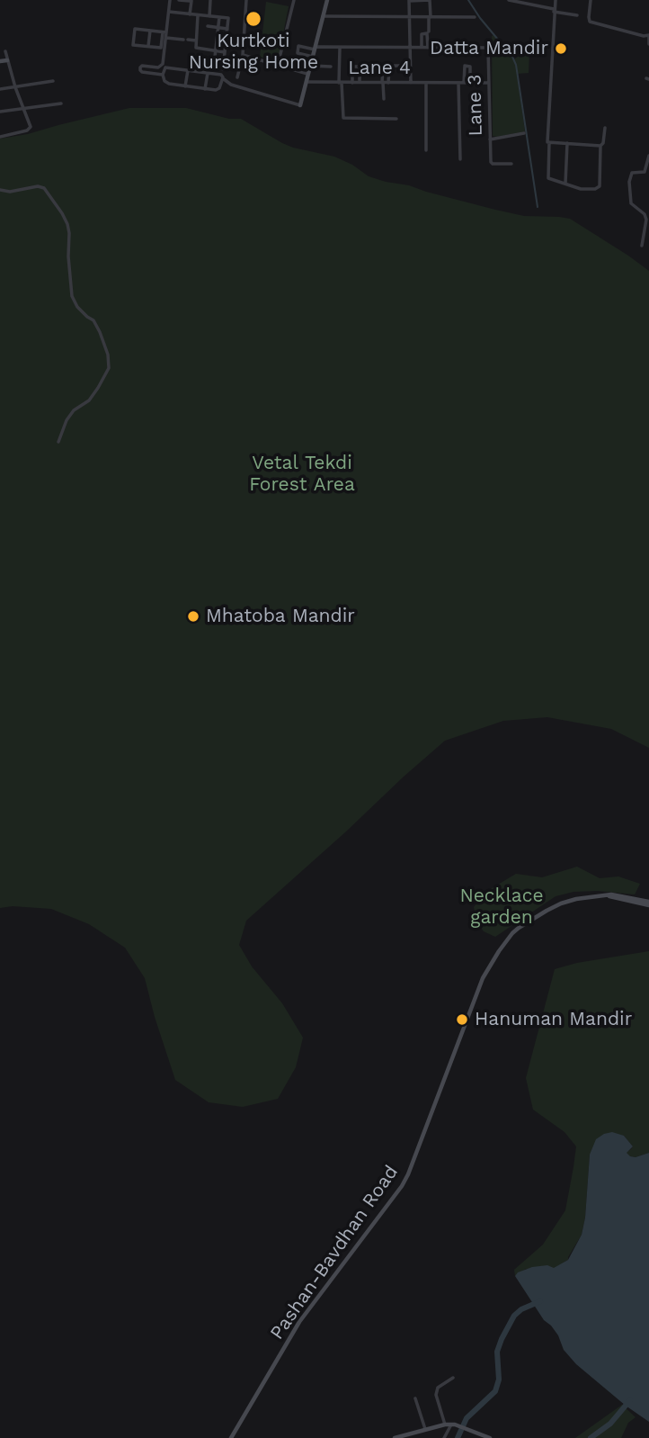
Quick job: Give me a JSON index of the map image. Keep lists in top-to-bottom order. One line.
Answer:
{"streets":{"main road":["Pashan-Bavdhan Road"],"street":["Lane 4","Lane 3"]},"crossings":[["Lane 4","Lane 3"]],"parks":["Vetal Tekdi Forest Area","Necklace garden"],"places":["Kurtkoti Nursing Home","Datta Mandir","Mhatoba Mandir","Hanuman Mandir"]}
